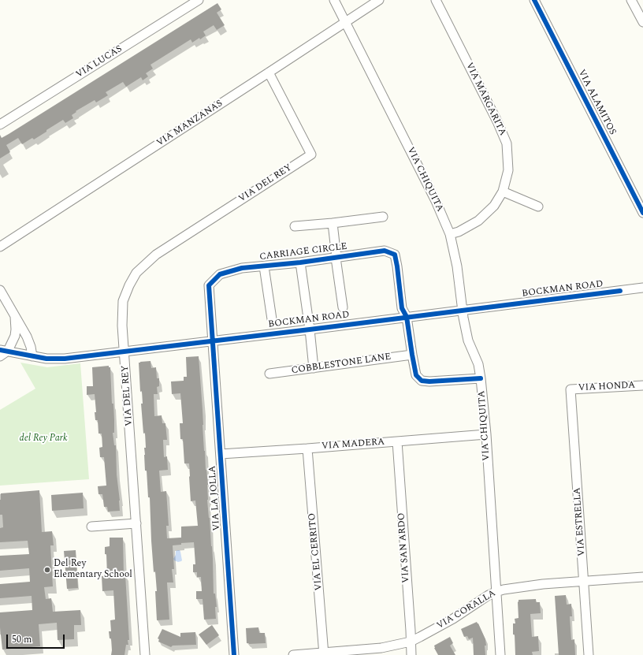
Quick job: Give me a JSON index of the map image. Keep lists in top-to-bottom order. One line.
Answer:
{"streets":{"street":["VIA LUCAS","VIA MARGARITA","VIA ALAMITOS","VIA MANZANAS","VIA CHIQUITA","VIA DEL REY","CARRIAGE CIRCLE","BOCKMAN ROAD","COBBLESTONE LANE","VIA HONDA","VIA MADERA","VIA LA JOLLA","VIA ESTRELLA","VIA SAN ARDO","VIA EL CERRITO","VIA CORALLA"]},"crossings":[["VIA MARGARITA","VIA CHIQUITA"],["VIA MANZANAS","VIA CHIQUITA"],["VIA MANZANAS","VIA DEL REY"],["VIA CHIQUITA","BOCKMAN ROAD"],["VIA CHIQUITA","VIA MADERA"],["VIA CHIQUITA","VIA CORALLA"],["VIA DEL REY","BOCKMAN ROAD"],["CARRIAGE CIRCLE","BOCKMAN ROAD"],["CARRIAGE CIRCLE","VIA LA JOLLA"],["BOCKMAN ROAD","VIA LA JOLLA"],["VIA HONDA","VIA ESTRELLA"],["VIA MADERA","VIA LA JOLLA"],["VIA MADERA","VIA SAN ARDO"],["VIA MADERA","VIA EL CERRITO"],["VIA ESTRELLA","VIA CORALLA"],["VIA SAN ARDO","VIA CORALLA"],["VIA EL CERRITO","VIA CORALLA"]],"parks":["del Rey Park"],"places":["Del Rey Elementary School"],"scale_bar":"50 m"}
